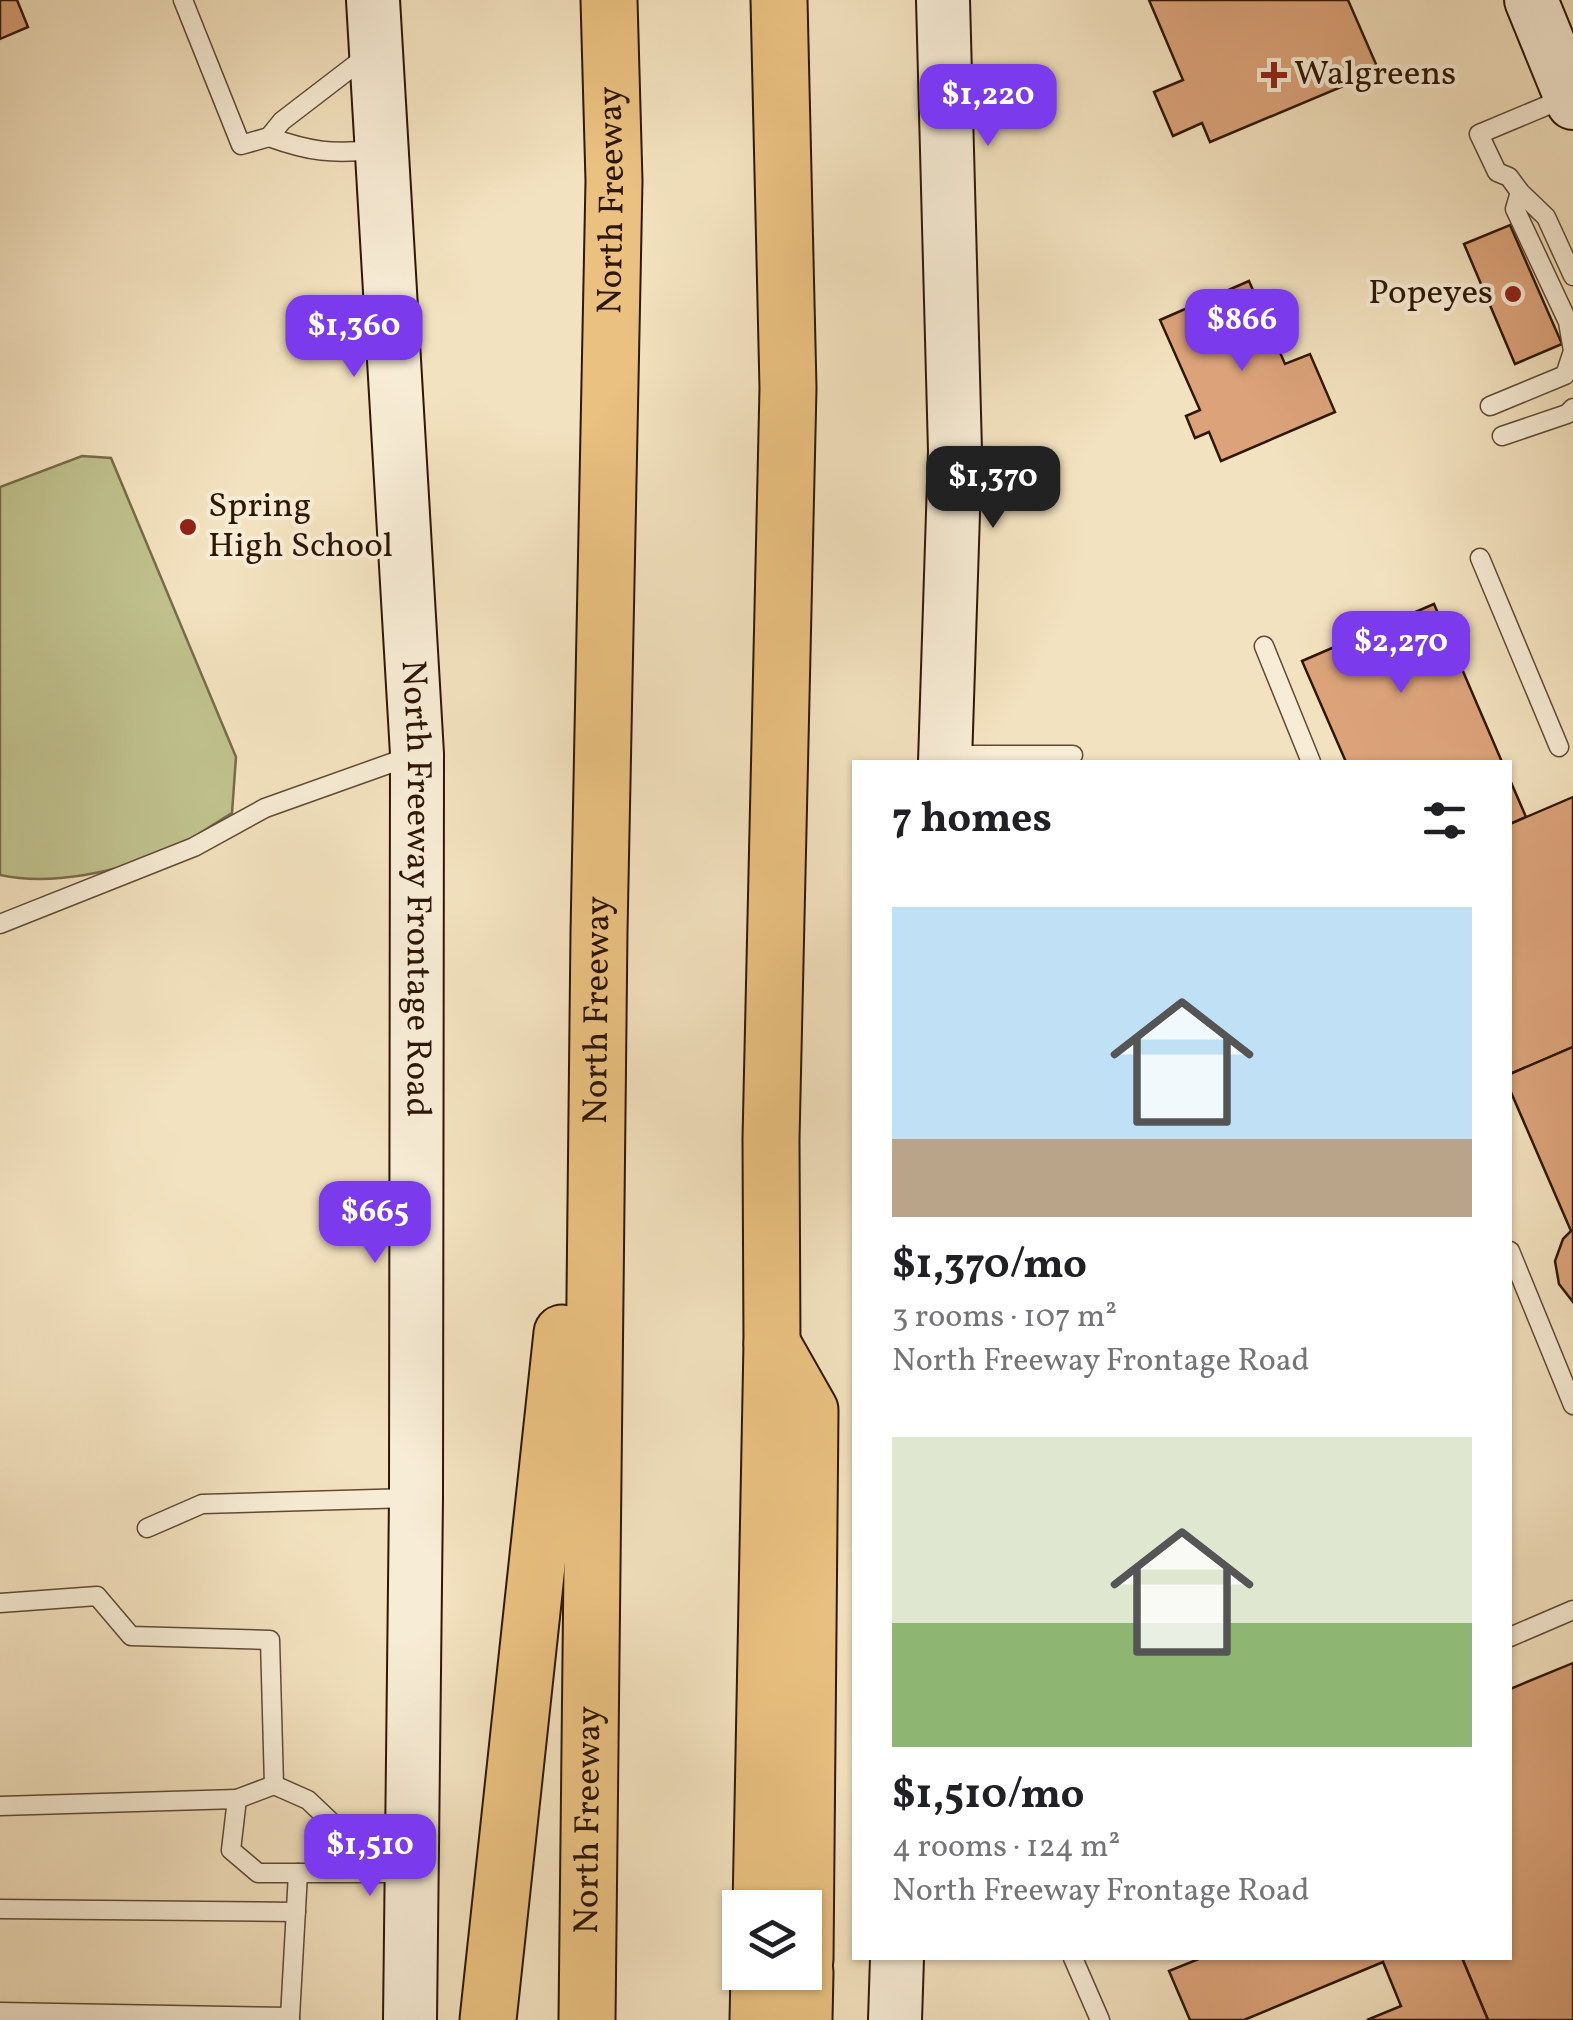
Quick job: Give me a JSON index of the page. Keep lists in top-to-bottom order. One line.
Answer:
{"streets":{"highway":["North Freeway"],"main road":["North Freeway Frontage Road"]},"places":{"health":["Walgreens"],"other":["Popeyes","Spring High School"]},"page":{"price":["$1,220","$866","$1,360","$1,370","$2,270","$665","$1,510"],"heading":"7 homes","list":[{"name":"$1,370/mo","note":"3 rooms · 107 m² · North Freeway Frontage Road"},{"name":"$1,510/mo","note":"4 rooms · 124 m² · North Freeway Frontage Road"}]}}
